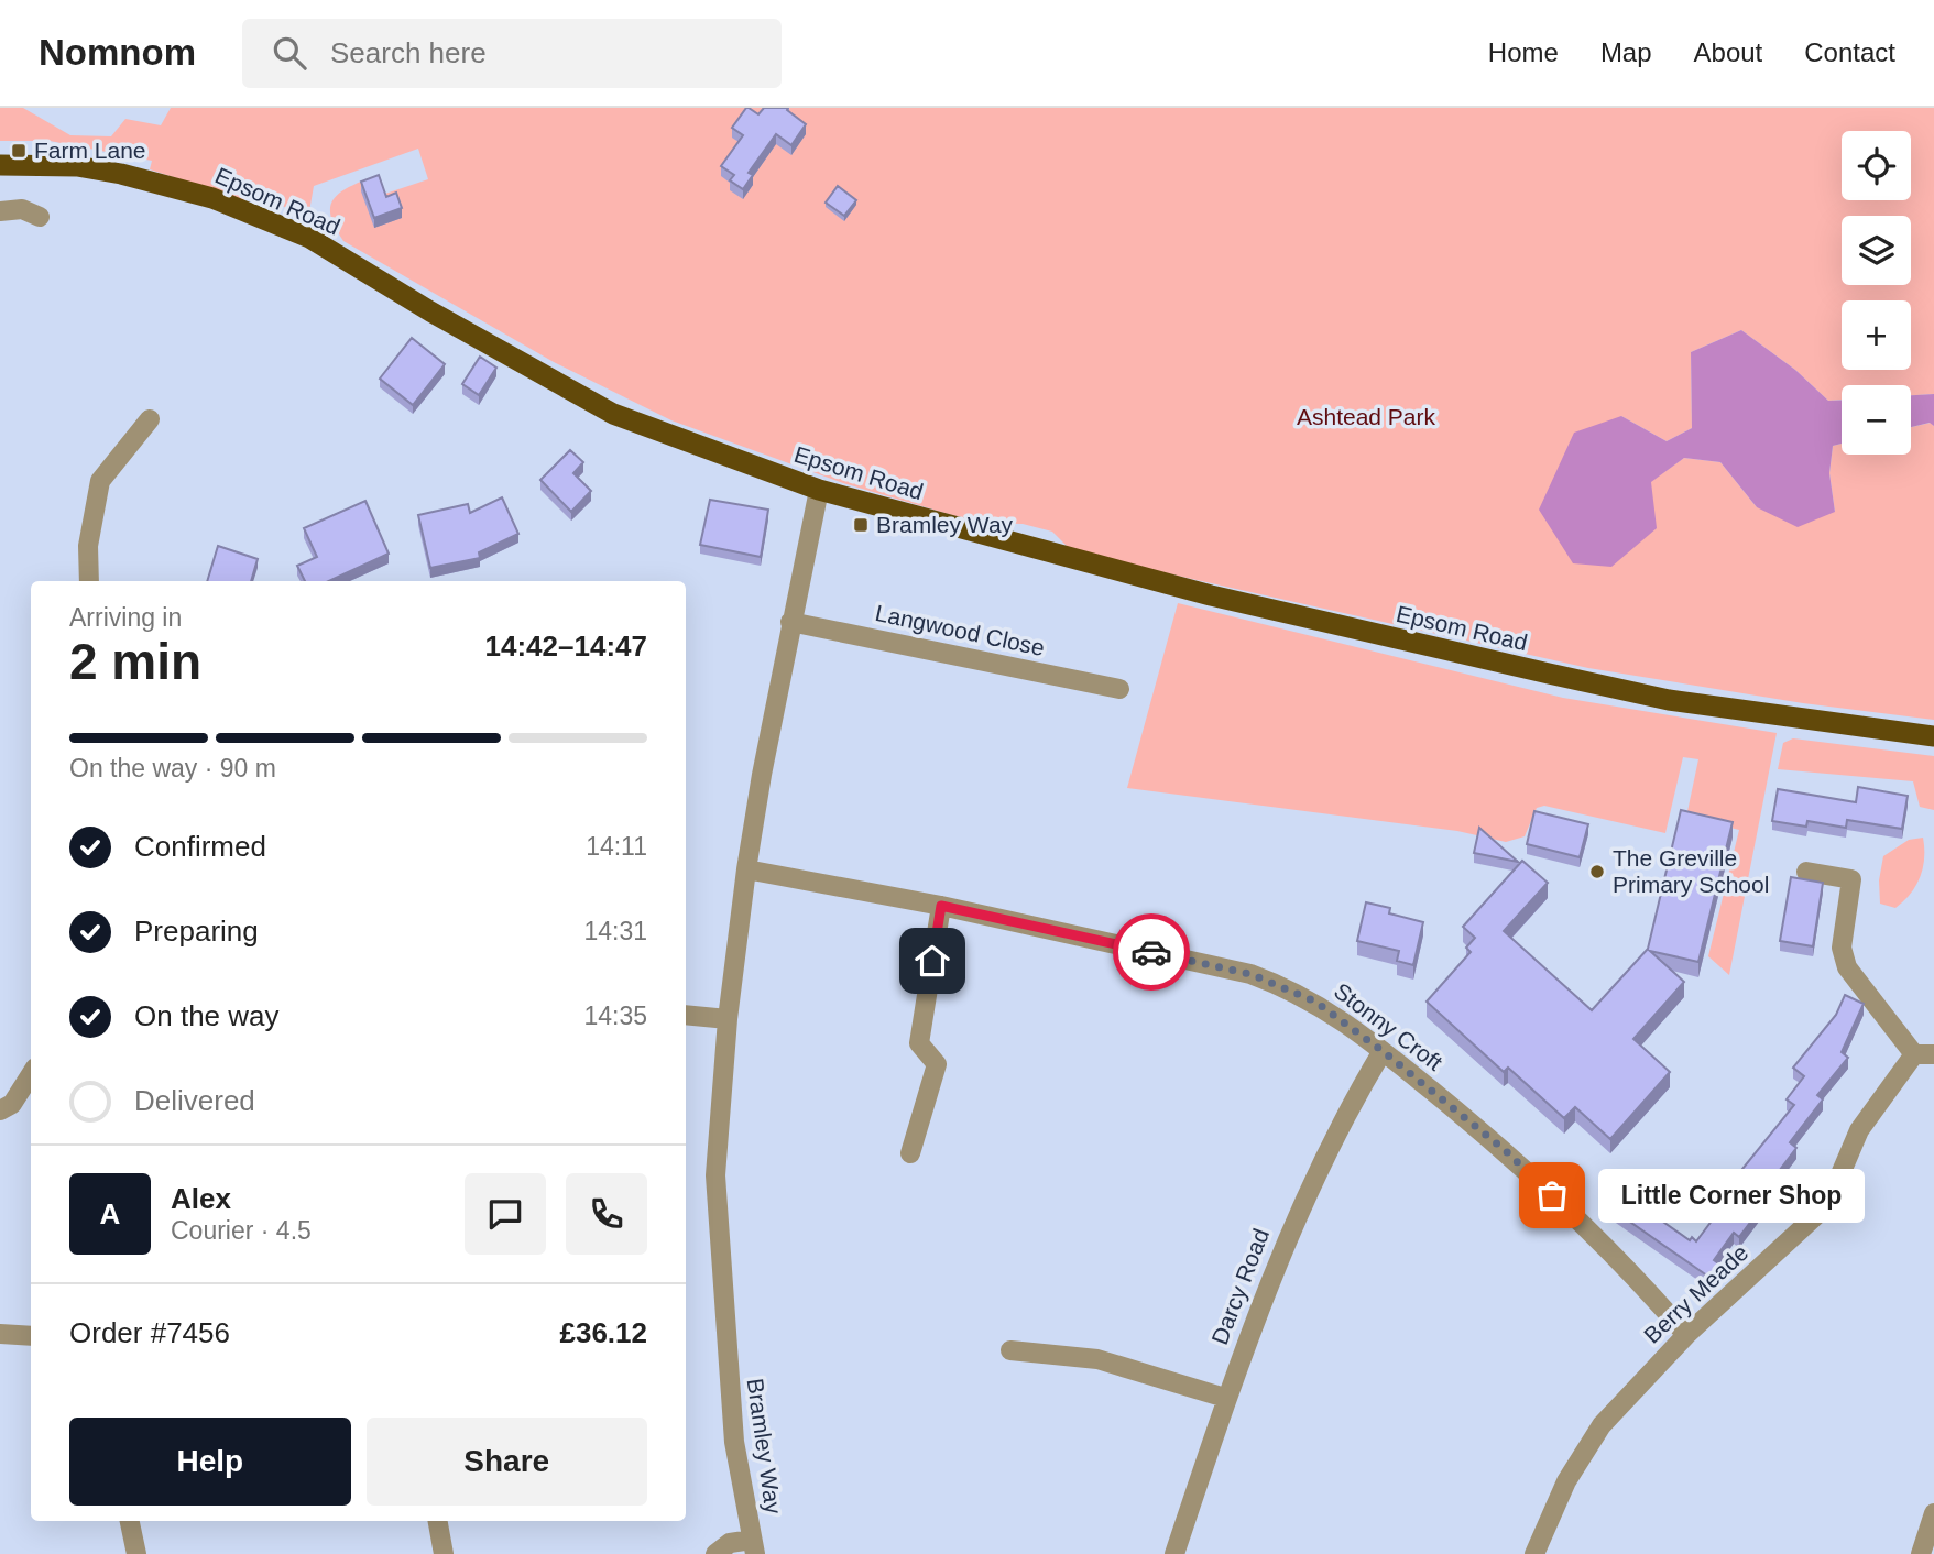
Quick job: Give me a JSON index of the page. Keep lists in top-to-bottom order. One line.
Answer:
{"streets":{"highway":["Epsom Road"],"street":["Langwood Close","Stonny Croft","Darcy Road","Berry Meade","Bramley Way"]},"crossings":[["Epsom Road","Bramley Way"],["Langwood Close","Bramley Way"],["Stonny Croft","Darcy Road"],["Stonny Croft","Berry Meade"],["Stonny Croft","Bramley Way"]],"parks":["Ashtead Park"],"places":{"transit":["Farm Lane","Bramley Way"],"other":["The Greville Primary School","Little Corner Shop"]},"page":{"header":"Nomnom","search":"Search here","nav":["Home","Map","About","Contact"],"map_buttons":["+","−"],"heading":["2 min","Arriving in","14:42–14:47"],"panel":["Alex","Courier · 4.5","Order #7456","£36.12"],"bar":"On the way · 90 m","list":[["Confirmed","14:11"],["Preparing","14:31"],["On the way","14:35"],"Delivered"],"bubble":"Little Corner Shop","round":"A","buttons":["Help","Share"]}}
